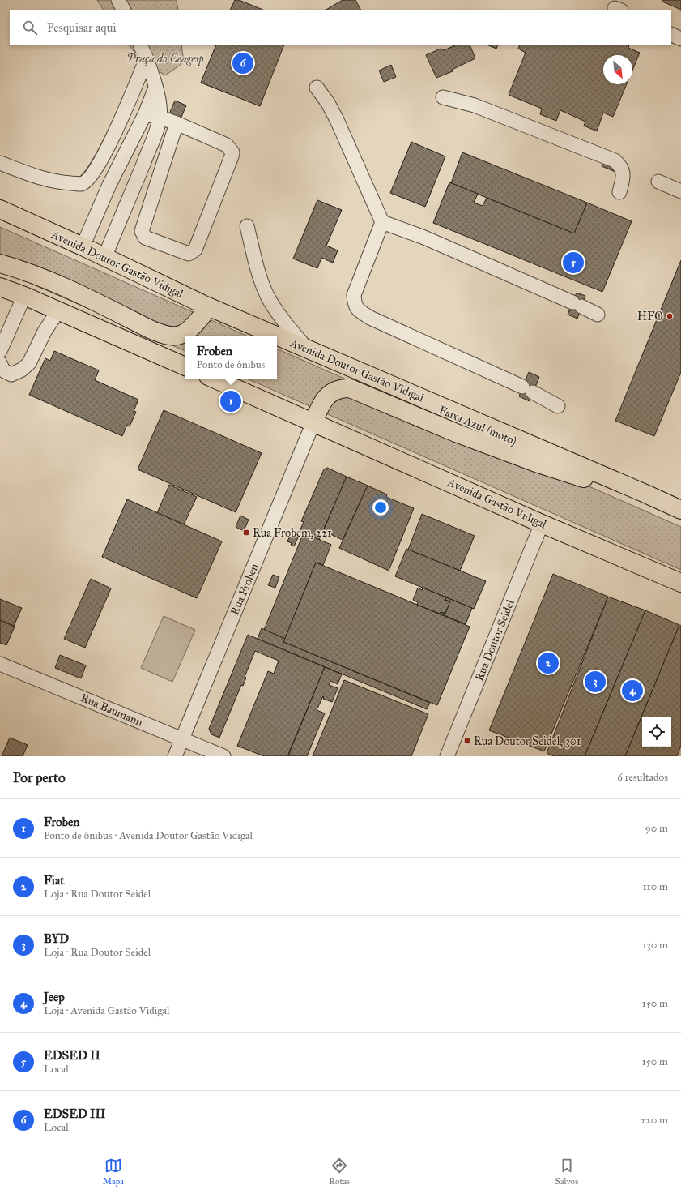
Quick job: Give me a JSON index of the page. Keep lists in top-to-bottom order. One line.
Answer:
{"streets":{"highway":["Avenida Doutor Gastão Vidigal","Avenida Gastão Vidigal"],"street":["Faixa Azul (moto)","Rua Froben","Rua Doutor Seidel","Rua Baumann"]},"crossings":[["Avenida Doutor Gastão Vidigal","Faixa Azul (moto)"],["Avenida Gastão Vidigal","Rua Froben"],["Avenida Gastão Vidigal","Rua Doutor Seidel"],["Rua Froben","Rua Baumann"]],"parks":["Praça do Ceagesp"],"places":{"other":["HFO"],"transit":["Rua Frobem, 221","Rua Doutor Seidel, 301"]},"north":"bottom right","page":{"search":"Pesquisar aqui","pins":["6","5","1","2","3","4"],"popup":["Froben","Ponto de ônibus"],"heading":["Por perto","6 resultados"],"list":[{"mark":"1","name":"Froben","note":"Ponto de ônibus · Avenida Doutor Gastão Vidigal","value":"90 m"},{"mark":"2","name":"Fiat","note":"Loja · Rua Doutor Seidel","value":"110 m"},{"mark":"3","name":"BYD","note":"Loja · Rua Doutor Seidel","value":"130 m"},{"mark":"4","name":"Jeep","note":"Loja · Avenida Gastão Vidigal","value":"150 m"},{"mark":"5","name":"EDSED II","note":"Local","value":"150 m"},{"mark":"6","name":"EDSED III","note":"Local","value":"220 m"}],"nav":["Mapa","Rotas","Salvos"]}}
